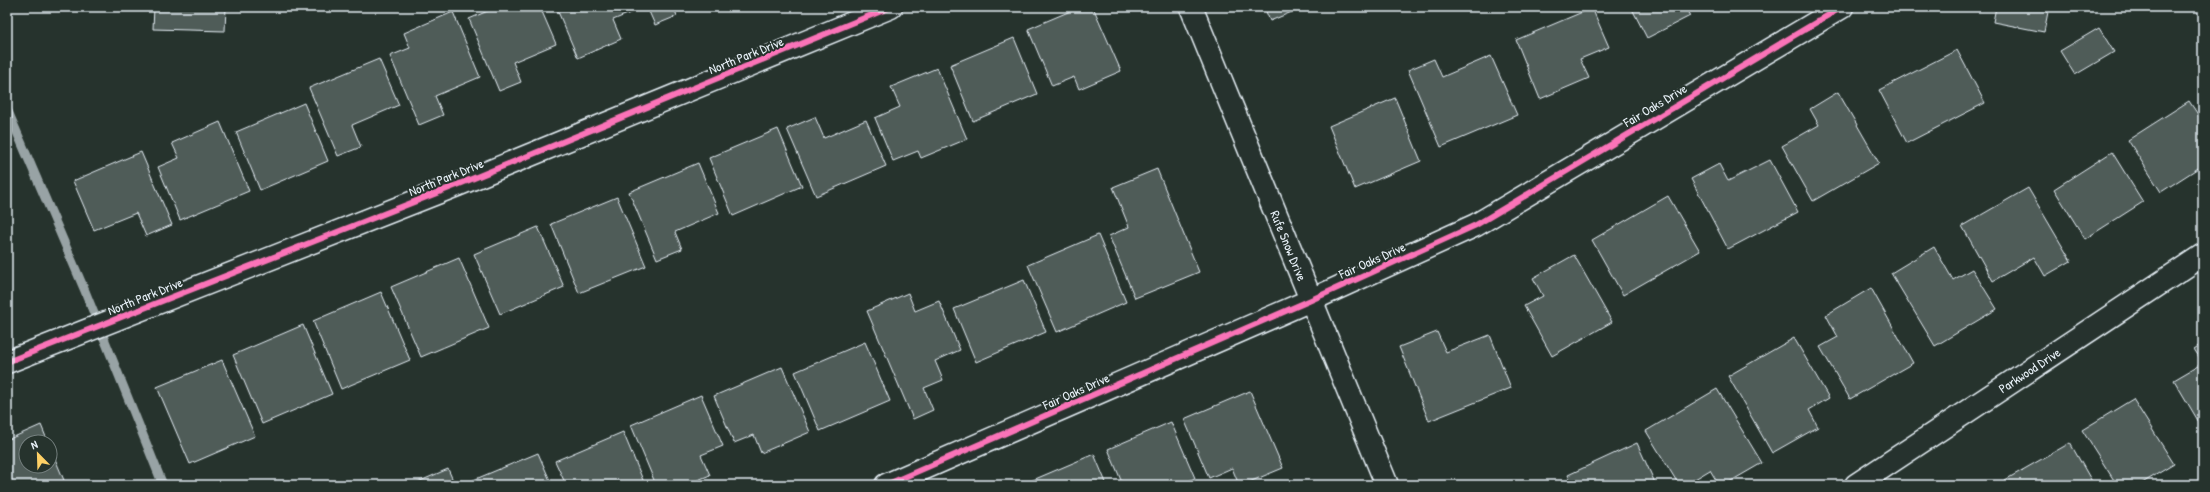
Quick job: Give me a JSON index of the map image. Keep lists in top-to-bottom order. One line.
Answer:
{"streets":{"street":["North Park Drive","Fair Oaks Drive","Rufe Snow Drive","Parkwood Drive"]},"crossings":[["Fair Oaks Drive","Rufe Snow Drive"]],"north":"top left"}
